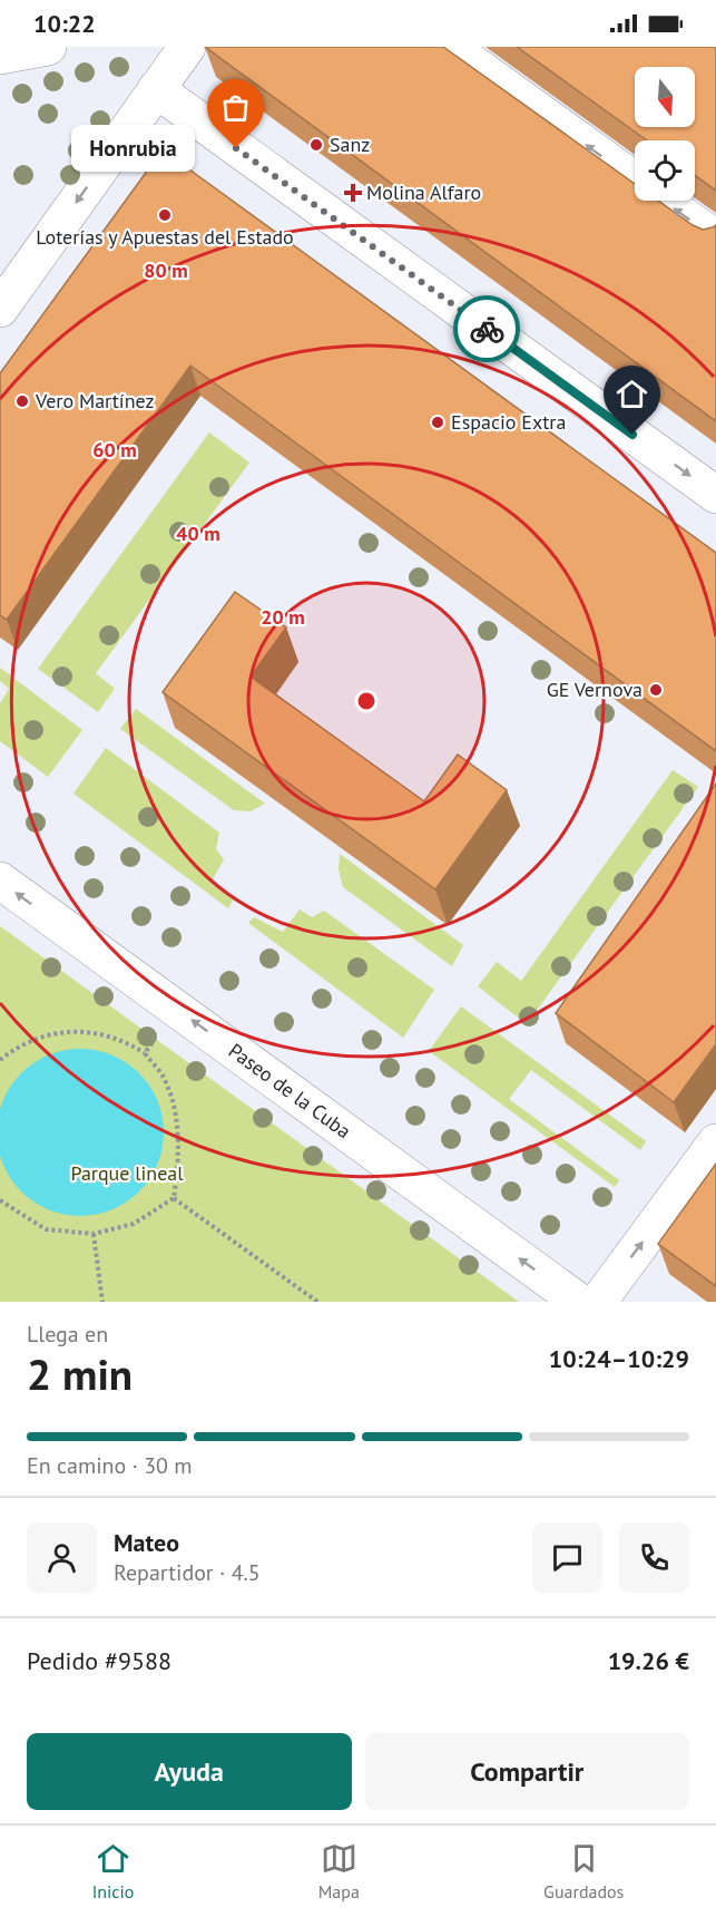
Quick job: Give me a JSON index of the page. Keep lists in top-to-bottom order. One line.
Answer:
{"streets":{"street":["Paseo de la Cuba"]},"one_way":["Paseo de la Cuba"],"parks":["Parque lineal"],"places":{"other":["Sanz","Honrubia","Loterías y Apuestas del Estado","Vero Martínez","Espacio Extra","GE Vernova"],"health":["Molina Alfaro"]},"north":"bottom","page":{"status":"10:22","bubble":"Honrubia","heading":["2 min","Llega en","10:24–10:29"],"panel":["Mateo","Repartidor · 4.5","Pedido #9588","19.26 €"],"bar":"En camino · 30 m","buttons":["Ayuda","Compartir"],"tabs":["Inicio","Mapa","Guardados"]},"rings":["80 m","60 m","40 m","20 m"]}
